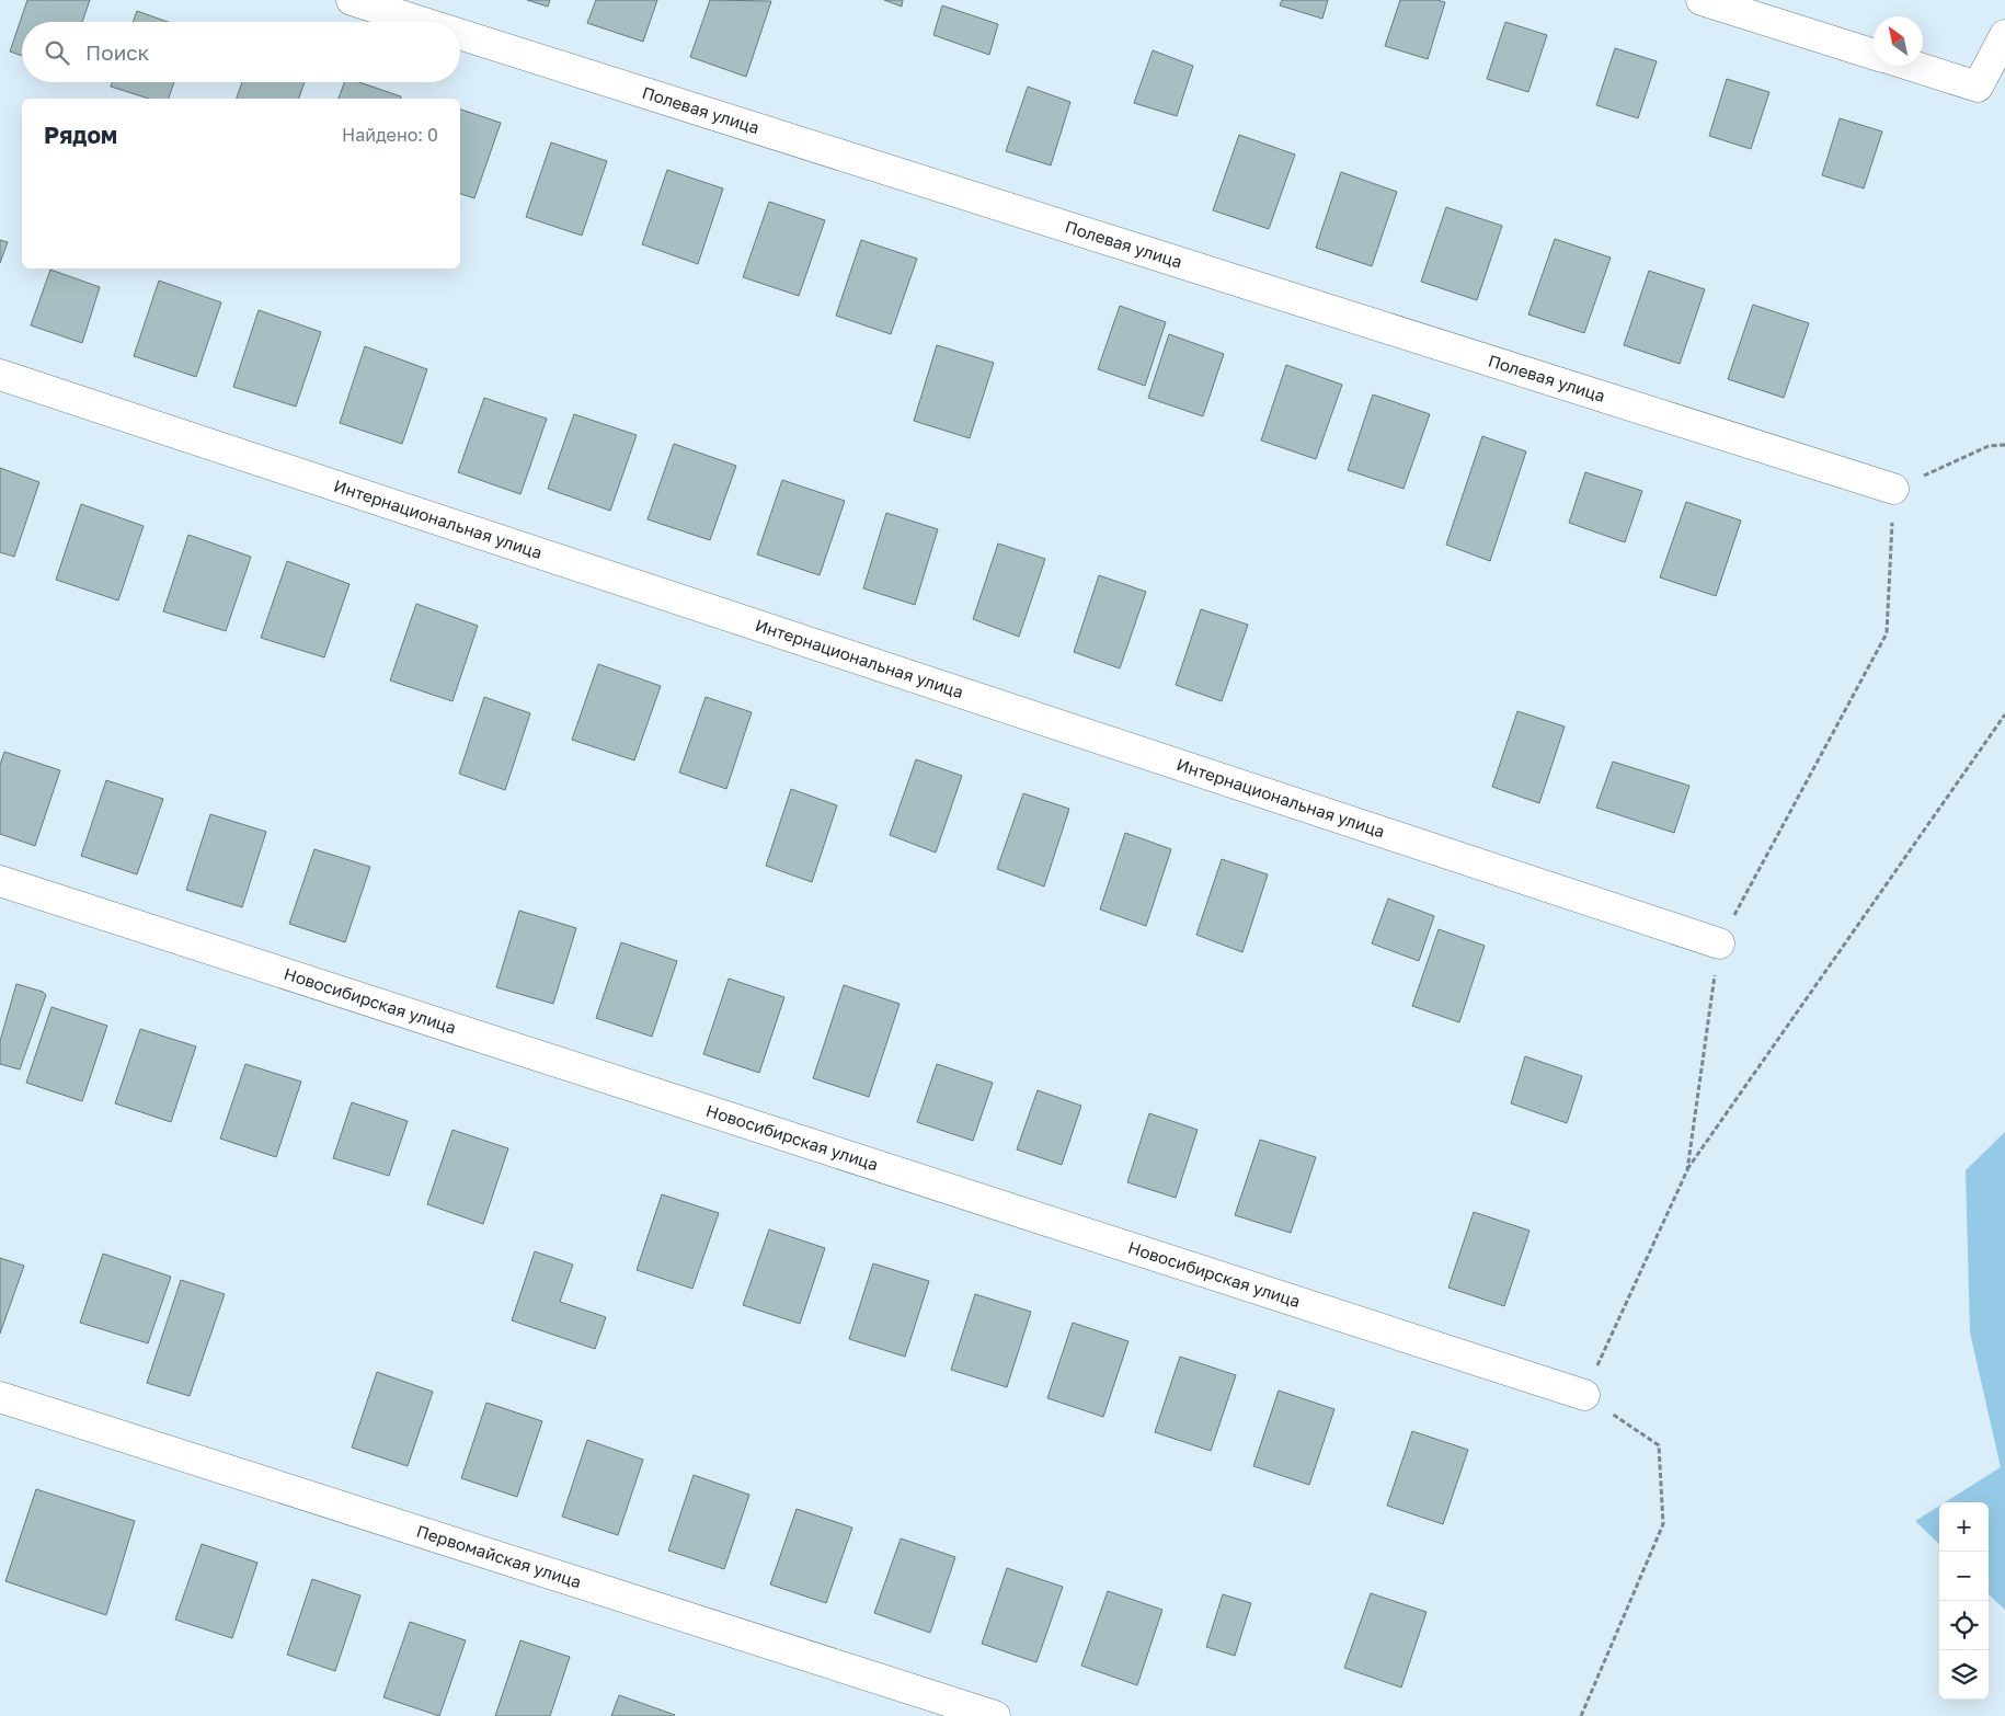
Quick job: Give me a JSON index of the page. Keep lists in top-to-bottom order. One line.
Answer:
{"streets":{"street":["Полевая улица","Интернациональная улица","Новосибирская улица","Первомайская улица"]},"north":"top left","page":{"search":"Поиск","heading":["Рядом","Найдено: 0"],"map_buttons":["+","−"]}}
